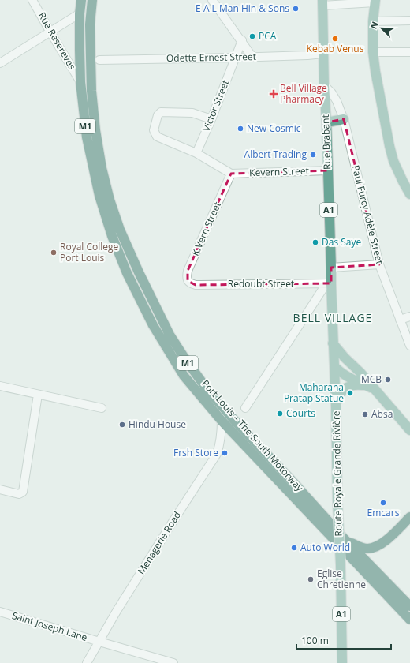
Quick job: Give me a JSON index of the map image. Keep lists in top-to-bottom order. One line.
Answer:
{"streets":{"highway":["M1","Port Louis – The South Motorway"],"main road":["Rue Brabant","A1","Route Royale Grande Rivière"],"street":["Rue Resereves","Odette Ernest Street","Victor Street","Kevern Street","Paul Furcy Adèle Street","K.Vern Street","Redoubt Street","Menagerie Road","Saint Joseph Lane"]},"crossings":[["Rue Resereves","Port Louis – The South Motorway"],["Odette Ernest Street","Victor Street"],["Odette Ernest Street","Rue Brabant"],["Rue Brabant","Kevern Street"],["Rue Brabant","Paul Furcy Adèle Street"],["Rue Brabant","Redoubt Street"],["Rue Brabant","Route Royale Grande Rivière"],["Kevern Street","K.Vern Street"],["K.Vern Street","Redoubt Street"],["Redoubt Street","Route Royale Grande Rivière"],["Port Louis – The South Motorway","Menagerie Road"],["Menagerie Road","Saint Joseph Lane"]],"districts":["BELL VILLAGE"],"places":{"other":["E A L Man Hin & Sons","PCA","Kebab Venus","New Cosmic","Albert Trading","Das Saye","Royal College Port Louis","MCB","Maharana Pratap Statue","Courts","Absa","Hindu House","Frsh Store","Emcars","Auto World","Eglise Chretienne"],"health":["Bell Village Pharmacy"]},"scale_bar":"100 m","north":"top left"}
